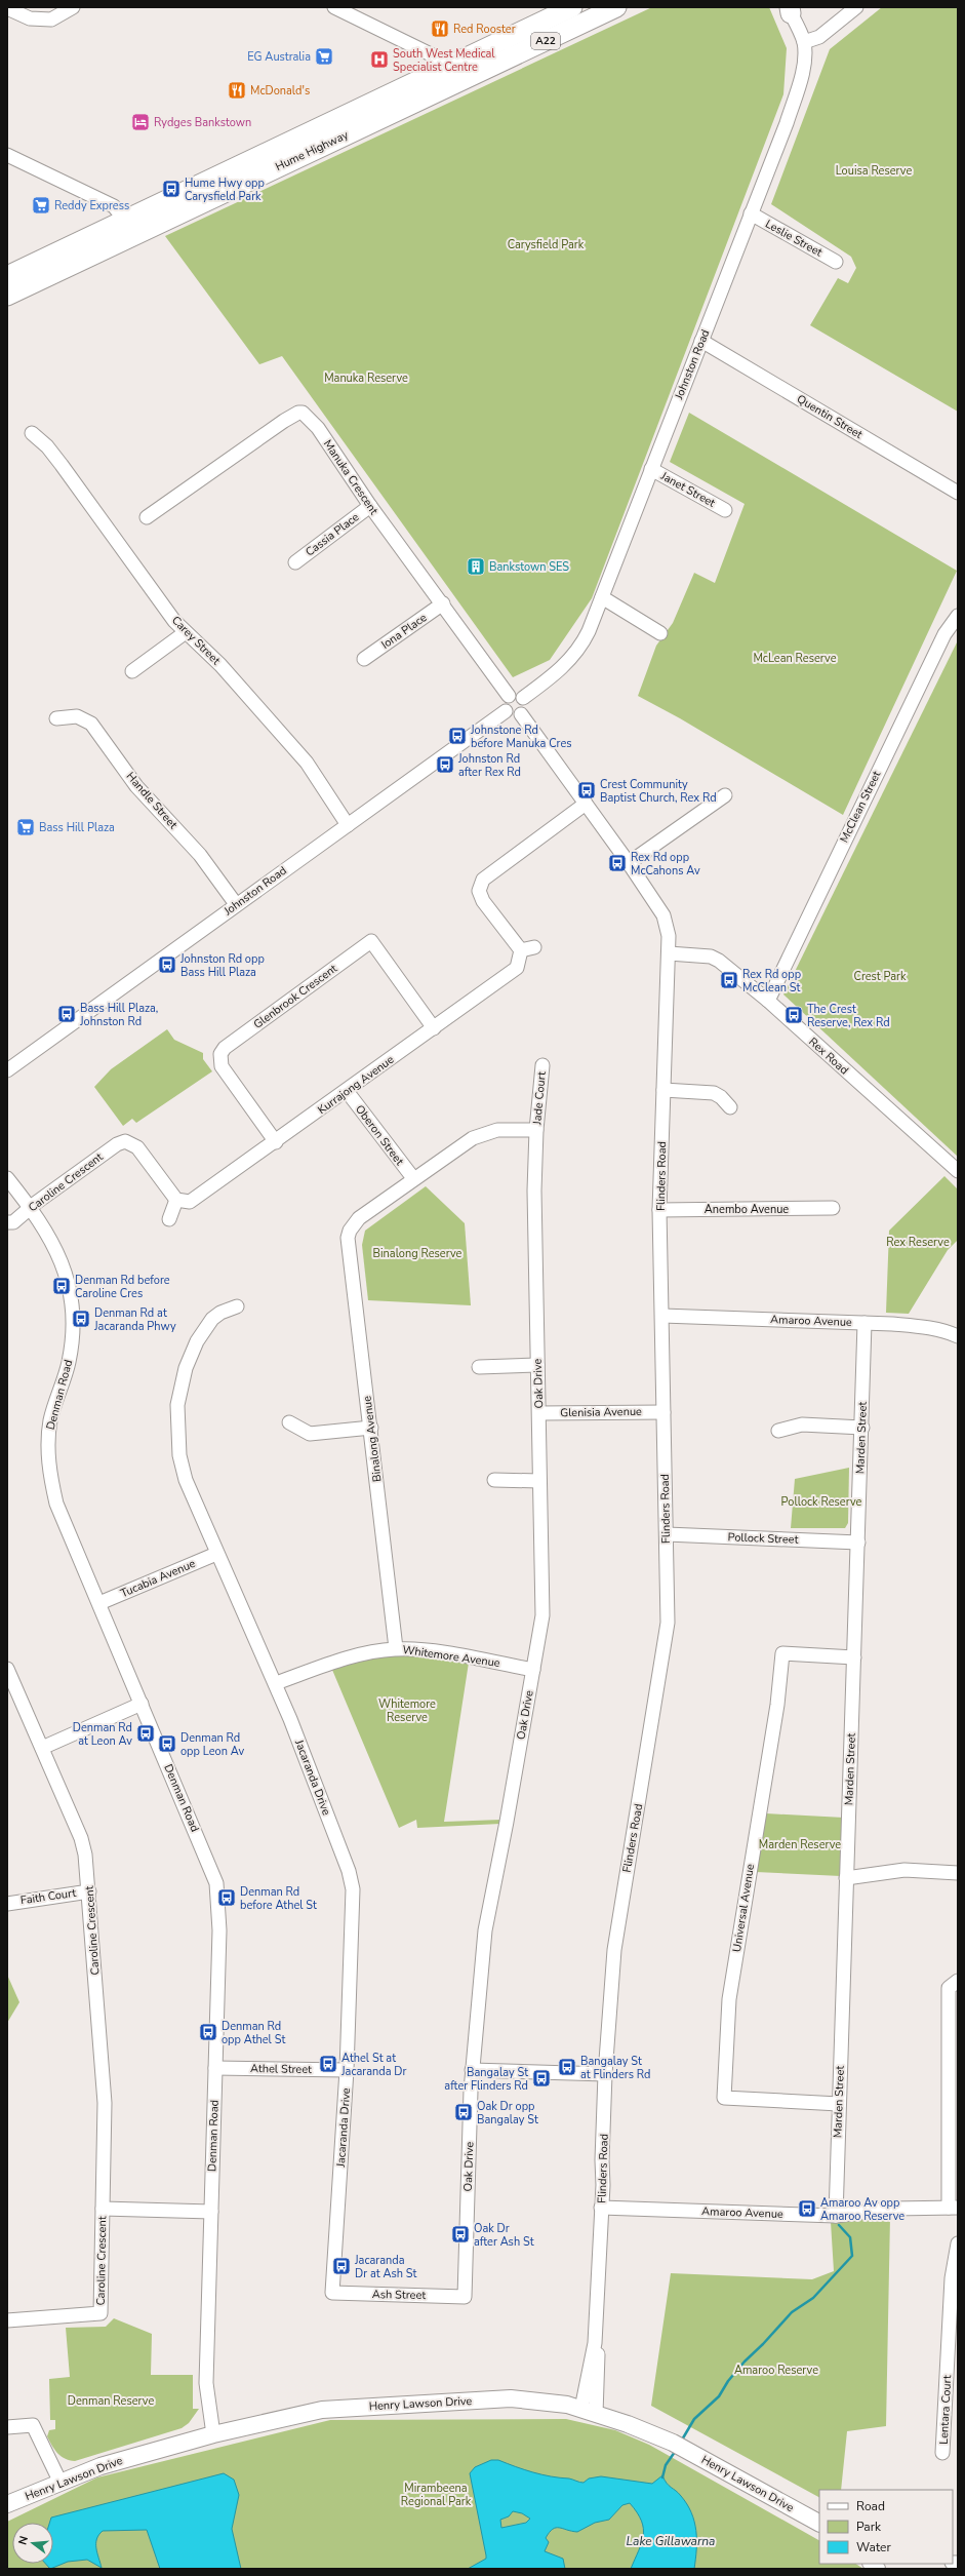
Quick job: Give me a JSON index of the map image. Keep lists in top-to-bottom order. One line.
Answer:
{"streets":{"highway":["A22","Hume Highway"],"main road":["Henry Lawson Drive"],"street":["Leslie Street","Johnston Road","Quentin Street","Manuka Crescent","Janet Street","Cassia Place","Iona Place","Carey Street","Handle Street","McClean Street","Glenbrook Crescent","Rex Road","Kurrajong Avenue","Jade Court","Oberon Street","Flinders Road","Caroline Crescent","Anembo Avenue","Amaroo Avenue","Oak Drive","Denman Road","Glenisia Avenue","Marden Street","Binalong Avenue","Pollock Street","Tucabia Avenue","Whitemore Avenue","Jacaranda Drive","Faith Court","Universal Avenue","Athel Street","Ash Street","Lentara Court"]},"crossings":[["Leslie Street","Johnston Road"],["Johnston Road","Quentin Street"],["Johnston Road","Manuka Crescent"],["Johnston Road","Janet Street"],["Johnston Road","Carey Street"],["Johnston Road","Handle Street"],["Johnston Road","Flinders Road"],["Manuka Crescent","Cassia Place"],["Manuka Crescent","Iona Place"],["Manuka Crescent","Flinders Road"],["McClean Street","Rex Road"],["Glenbrook Crescent","Kurrajong Avenue"],["Rex Road","Flinders Road"],["Kurrajong Avenue","Oberon Street"],["Kurrajong Avenue","Flinders Road"],["Kurrajong Avenue","Caroline Crescent"],["Jade Court","Oak Drive"],["Jade Court","Binalong Avenue"],["Oberon Street","Binalong Avenue"],["Flinders Road","Anembo Avenue"],["Flinders Road","Amaroo Avenue"],["Flinders Road","Glenisia Avenue"],["Flinders Road","Pollock Street"],["Flinders Road","Henry Lawson Drive"],["Caroline Crescent","Denman Road"],["Caroline Crescent","Faith Court"],["Amaroo Avenue","Marden Street"],["Oak Drive","Glenisia Avenue"],["Oak Drive","Binalong Avenue"],["Oak Drive","Whitemore Avenue"],["Oak Drive","Ash Street"],["Denman Road","Tucabia Avenue"],["Denman Road","Athel Street"],["Denman Road","Henry Lawson Drive"],["Marden Street","Pollock Street"],["Marden Street","Universal Avenue"],["Binalong Avenue","Whitemore Avenue"],["Tucabia Avenue","Jacaranda Drive"],["Whitemore Avenue","Jacaranda Drive"],["Jacaranda Drive","Athel Street"],["Jacaranda Drive","Ash Street"]],"water":["Lake Gillawarna"],"parks":["Louisa Reserve","Carysfield Park","Manuka Reserve","McLean Reserve","Crest Park","Rex Reserve","Binalong Reserve","Pollock Reserve","Whitemore Reserve","Marden Reserve","Amaroo Reserve","Denman Reserve","Mirambeena Regional Park"],"places":{"restaurant":["Red Rooster","McDonald's"],"supermarket":["EG Australia","Reddy Express","Bass Hill Plaza"],"hospital":["South West Medical Specialist Centre"],"hotel":["Rydges Bankstown"],"bus stop":["Hume Hwy opp Carysfield Park","Johnstone Rd before Manuka Cres","Johnston Rd after Rex Rd","Crest Community Baptist Church, Rex Rd","Rex Rd opp McCahons Av","Johnston Rd opp Bass Hill Plaza","Rex Rd opp McClean St","Bass Hill Plaza, Johnston Rd","The Crest Reserve, Rex Rd","Denman Rd before Caroline Cres","Denman Rd at Jacaranda Phwy","Denman Rd at Leon Av","Denman Rd opp Leon Av","Denman Rd before Athel St","Denman Rd opp Athel St","Athel St at Jacaranda Dr","Bangalay St at Flinders Rd","Bangalay St after Flinders Rd","Oak Dr opp Bangalay St","Amaroo Av opp Amaroo Reserve","Oak Dr after Ash St","Jacaranda Dr at Ash St"],"building":["Bankstown SES"]},"legend":["Road","Park","Water"],"north":"left"}
